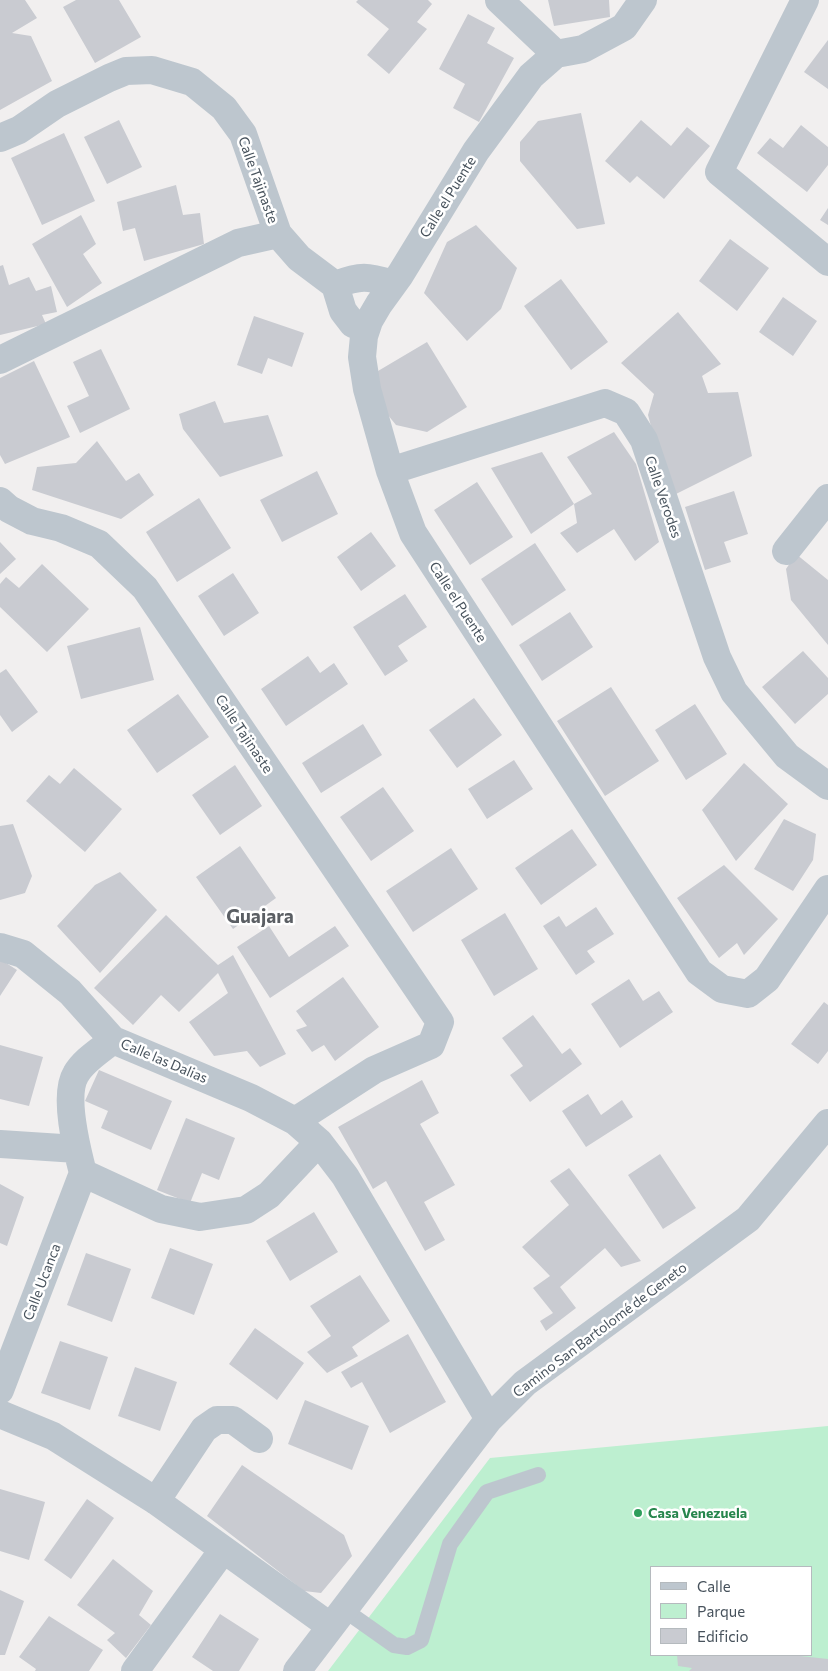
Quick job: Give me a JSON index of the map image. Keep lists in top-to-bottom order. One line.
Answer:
{"streets":{"street":["Calle Tajinaste","Calle el Puente","Calle Verodes","Calle las Dalias","Calle Ucanca","Camino San Bartolomé de Geneto"]},"crossings":[["Calle Tajinaste","Calle las Dalias"],["Calle el Puente","Calle Verodes"],["Calle las Dalias","Calle Ucanca"],["Calle las Dalias","Camino San Bartolomé de Geneto"]],"districts":["Guajara"],"places":["Casa Venezuela"],"legend":["Calle","Parque","Edificio"]}
